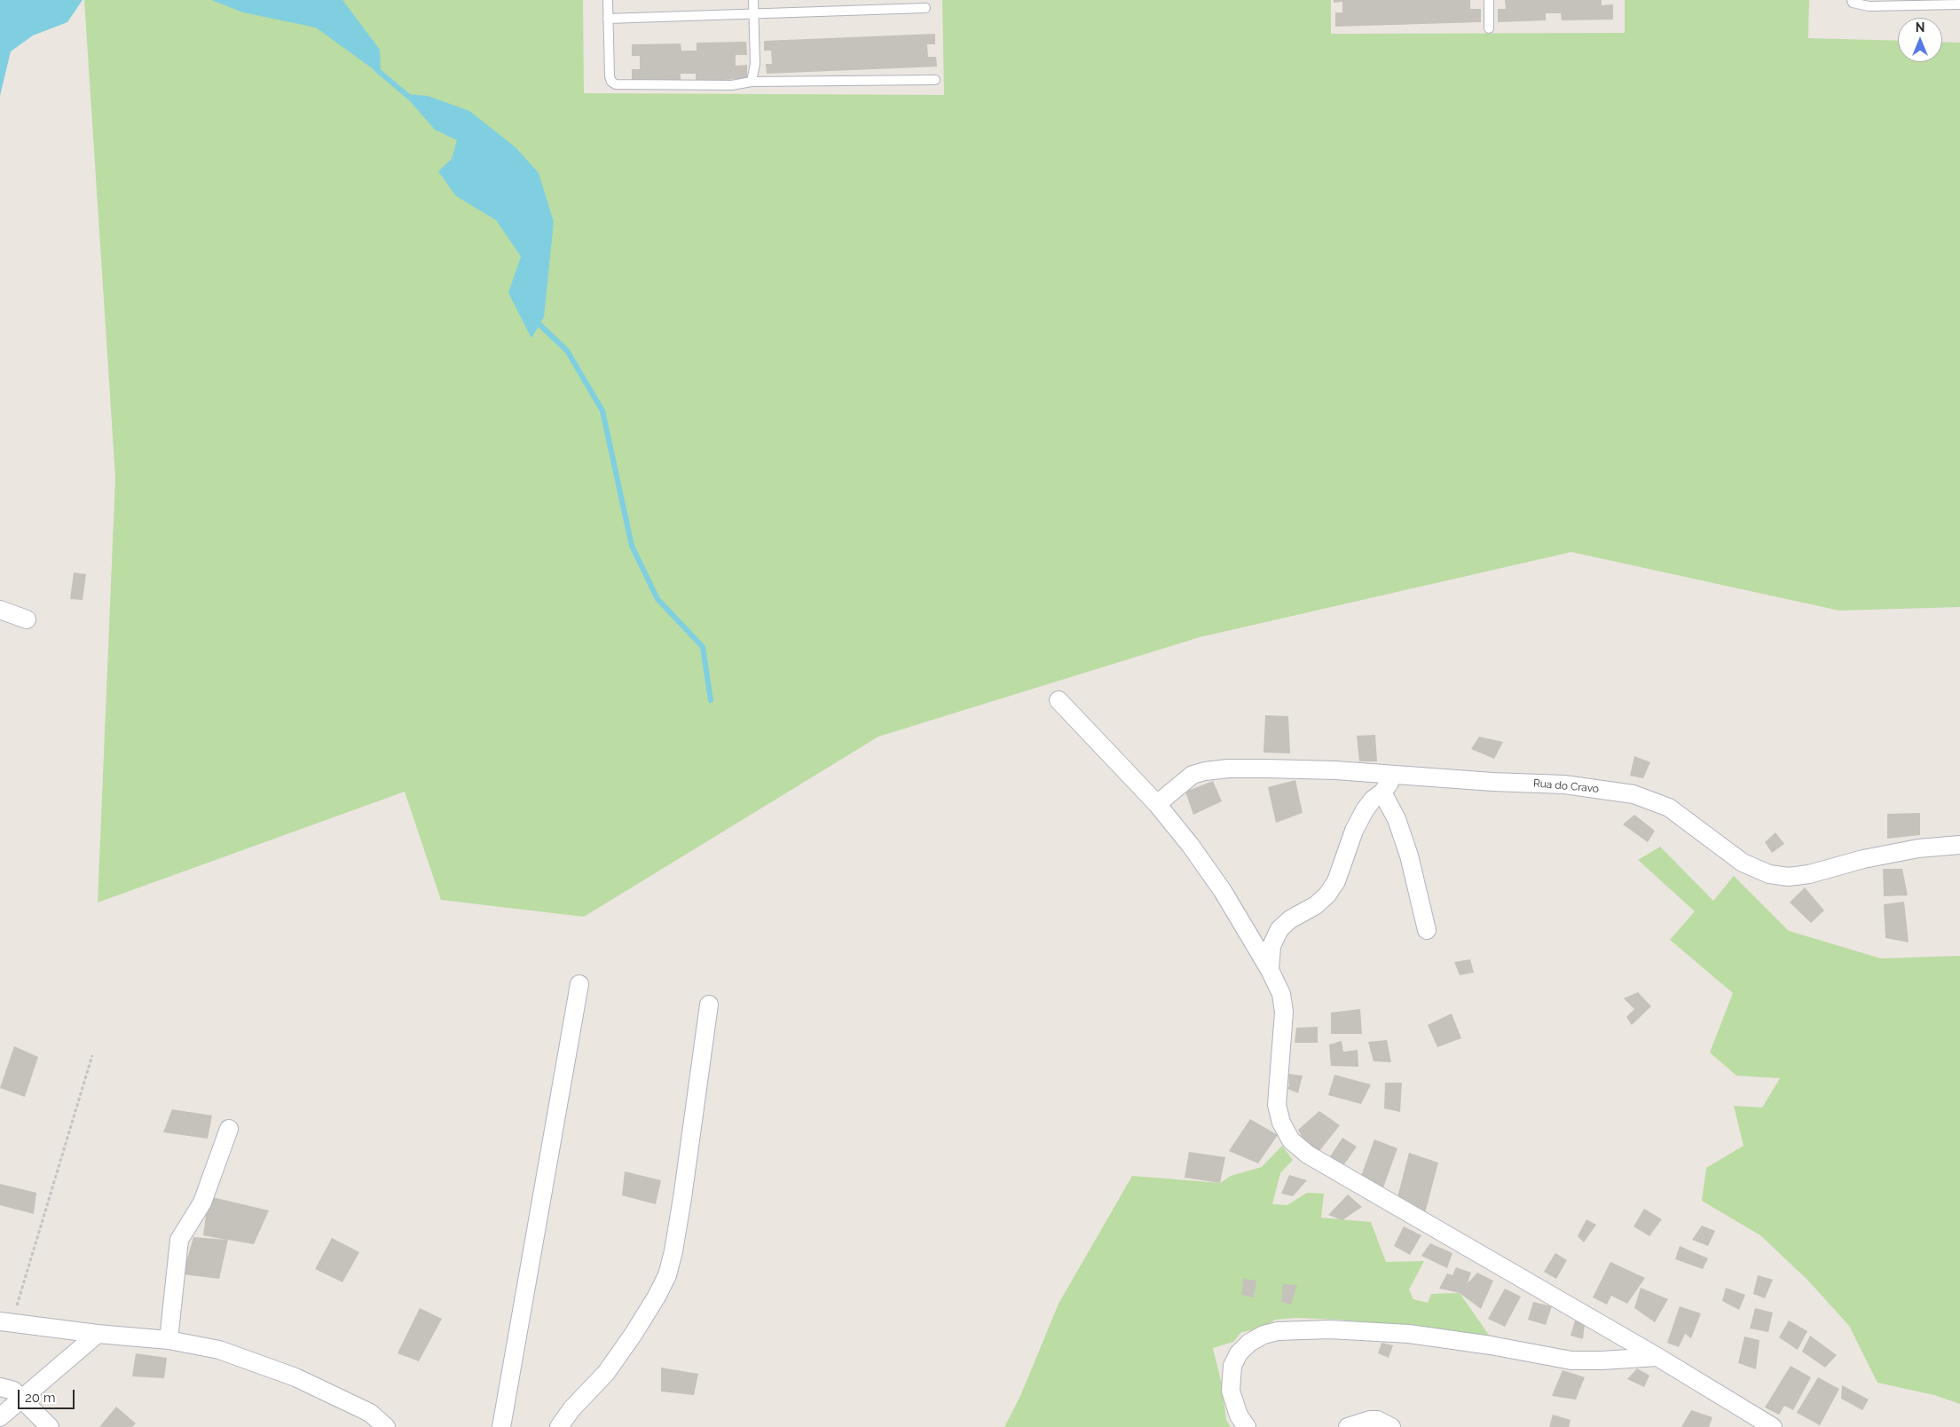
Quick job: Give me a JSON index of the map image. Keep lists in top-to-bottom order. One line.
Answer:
{"streets":{"street":["Rua do Cravo"]},"scale_bar":"20 m","north":"top"}
